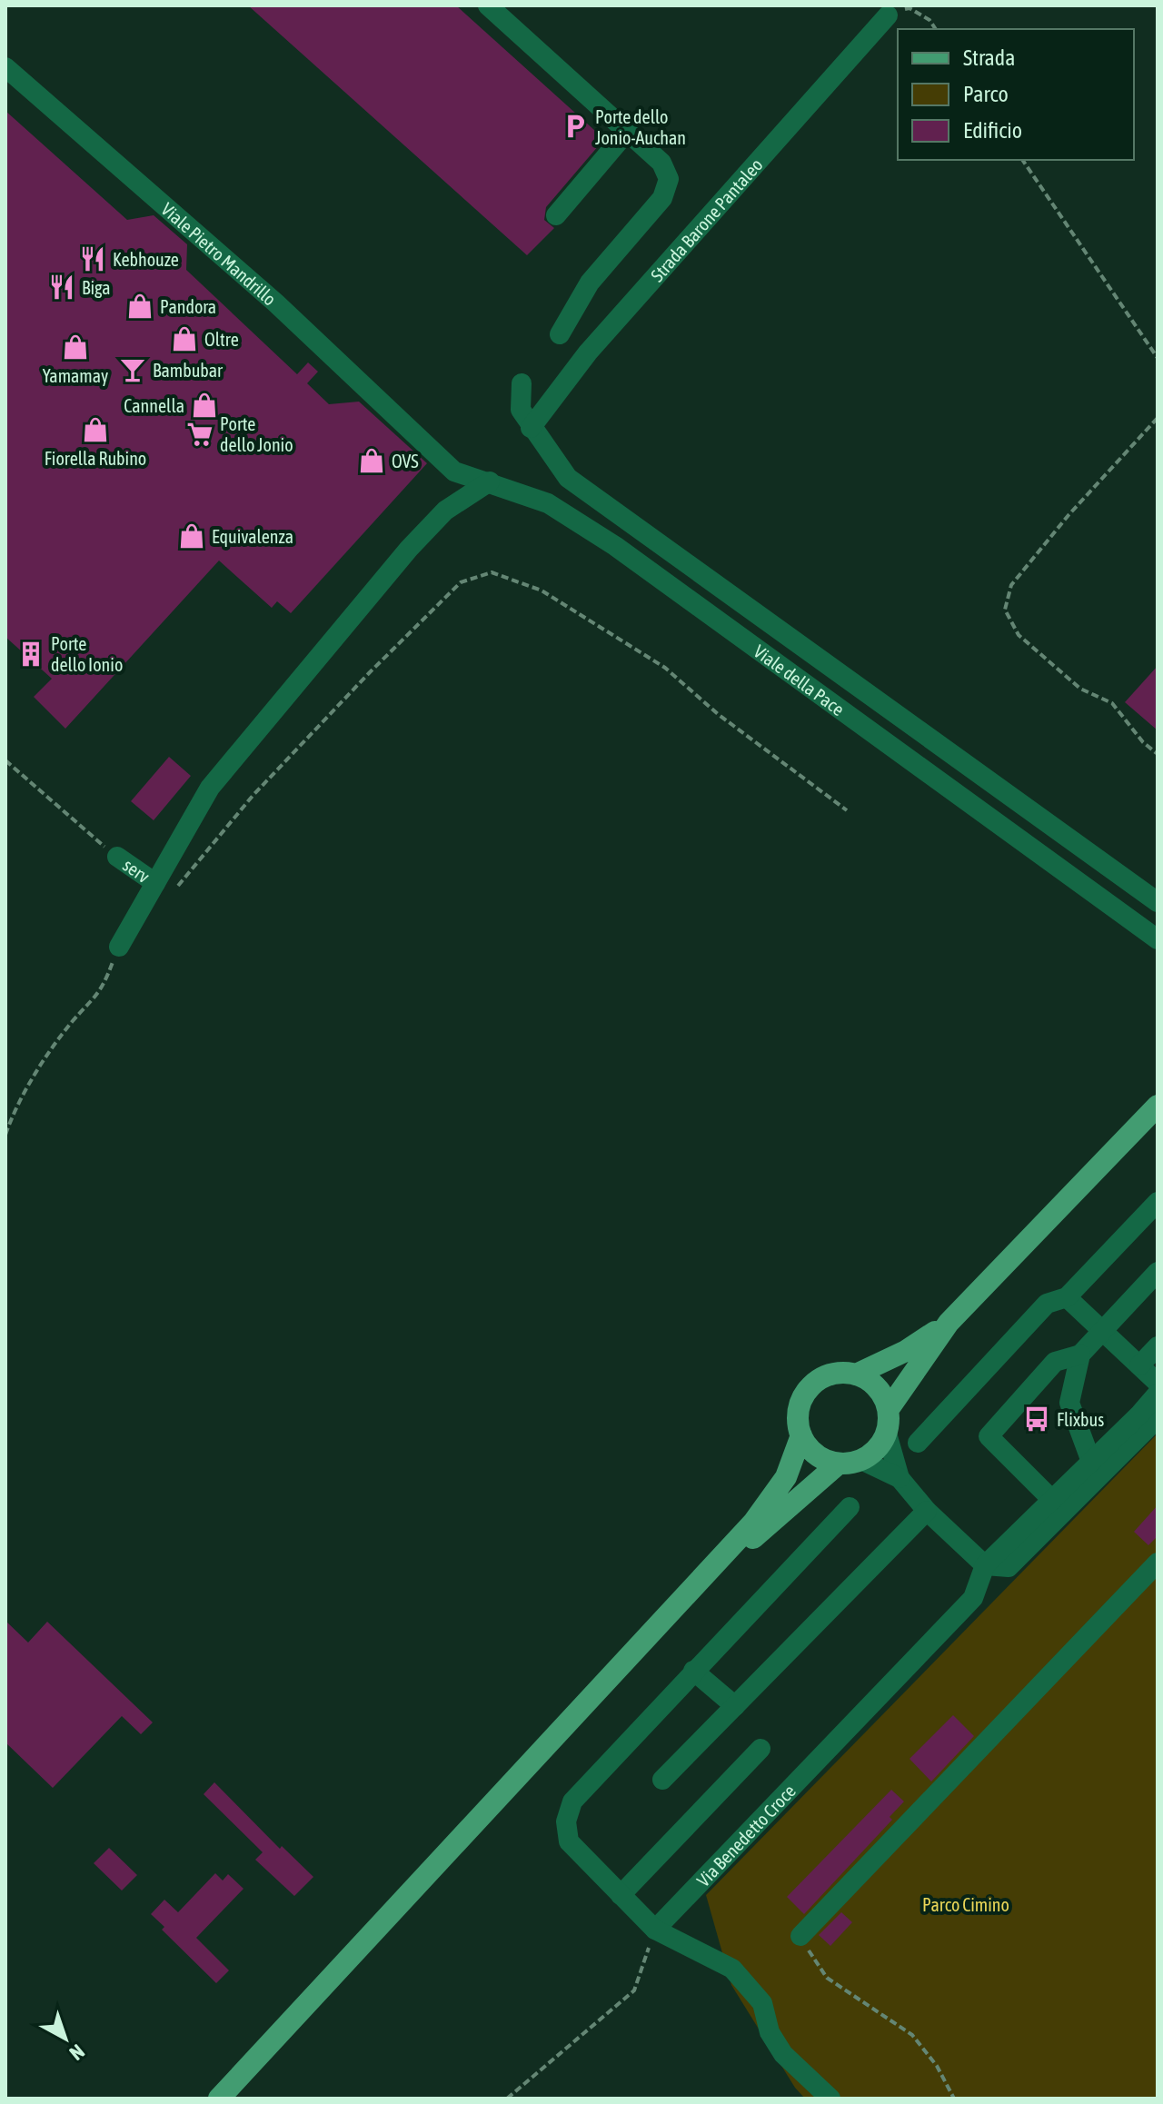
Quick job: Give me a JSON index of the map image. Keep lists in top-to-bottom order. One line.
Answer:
{"streets":{"street":["Strada Barone Pantaleo","Viale Pietro Mandrillo","Viale della Pace","serv","Via Benedetto Croce"]},"crossings":[["Strada Barone Pantaleo","Viale della Pace"],["Viale Pietro Mandrillo","Viale della Pace"]],"parks":["Parco Cimino"],"places":{"parking":["Porte dello Jonio-Auchan"],"restaurant":["Kebhouze","Biga"],"shop":["Pandora","Oltre","Yamamay","Cannella","Fiorella Rubino","OVS","Equivalenza"],"bar":["Bambubar"],"supermarket":["Porte dello Jonio"],"building":["Porte dello Ionio"],"bus stop":["Flixbus"]},"legend":["Strada","Parco","Edificio"],"north":"bottom right"}
